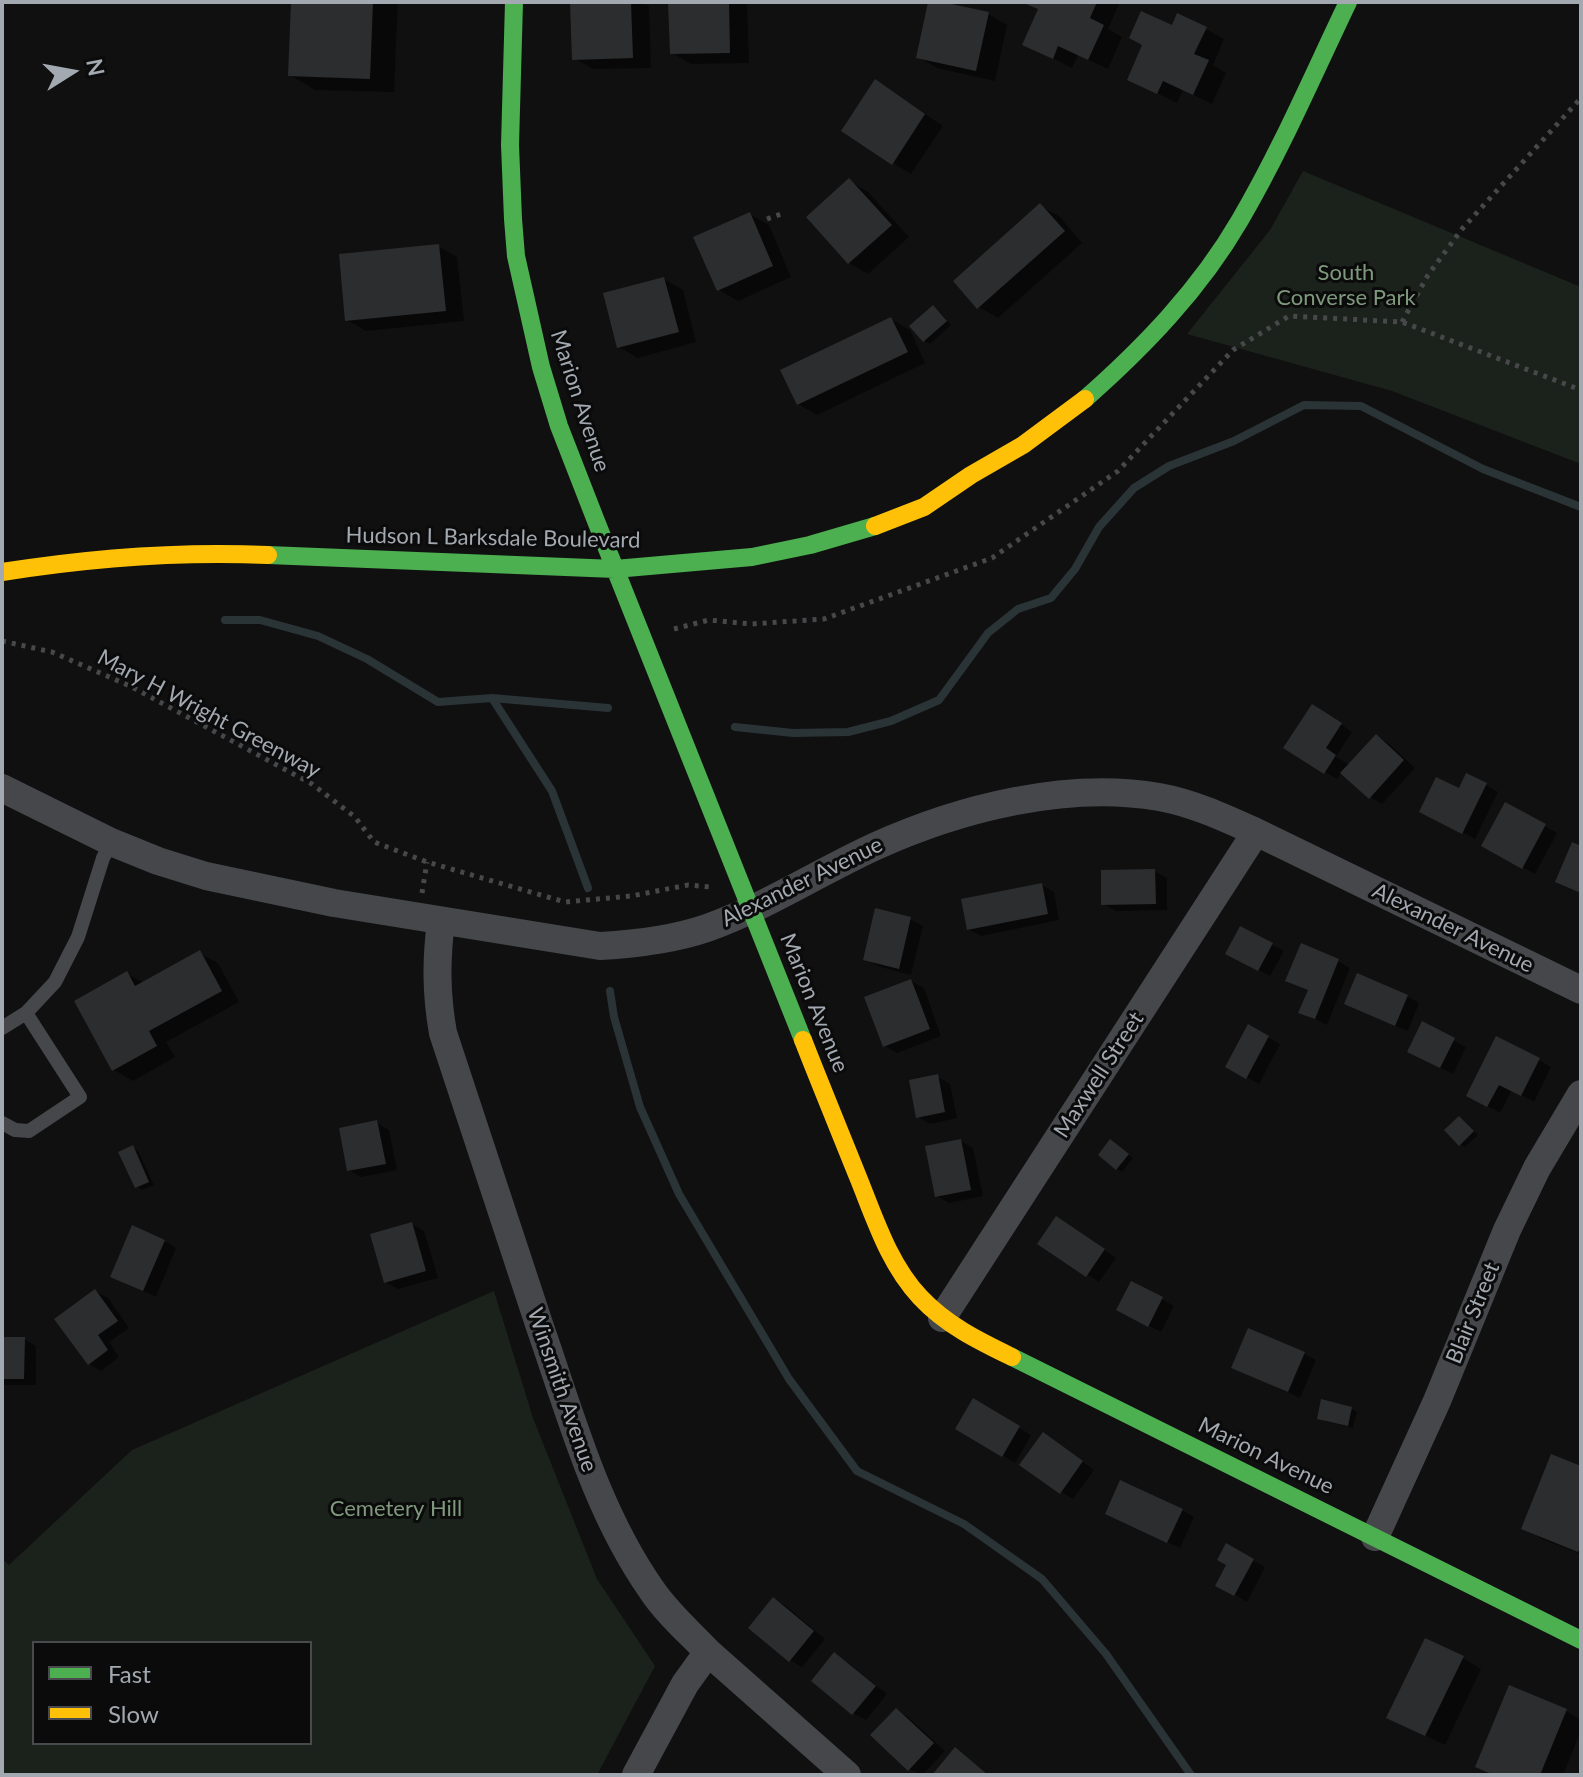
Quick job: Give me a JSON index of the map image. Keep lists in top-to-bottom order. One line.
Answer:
{"streets":{"street":["Marion Avenue","Hudson L Barksdale Boulevard","Alexander Avenue","Maxwell Street","Blair Street","Winsmith Avenue"],"path":["Mary H Wright Greenway"]},"crossings":[["Marion Avenue","Hudson L Barksdale Boulevard"],["Marion Avenue","Alexander Avenue"],["Marion Avenue","Maxwell Street"],["Marion Avenue","Blair Street"],["Alexander Avenue","Maxwell Street"],["Alexander Avenue","Winsmith Avenue"]],"parks":["South Converse Park","Cemetery Hill"],"legend":["Fast","Slow"],"north":"right"}
